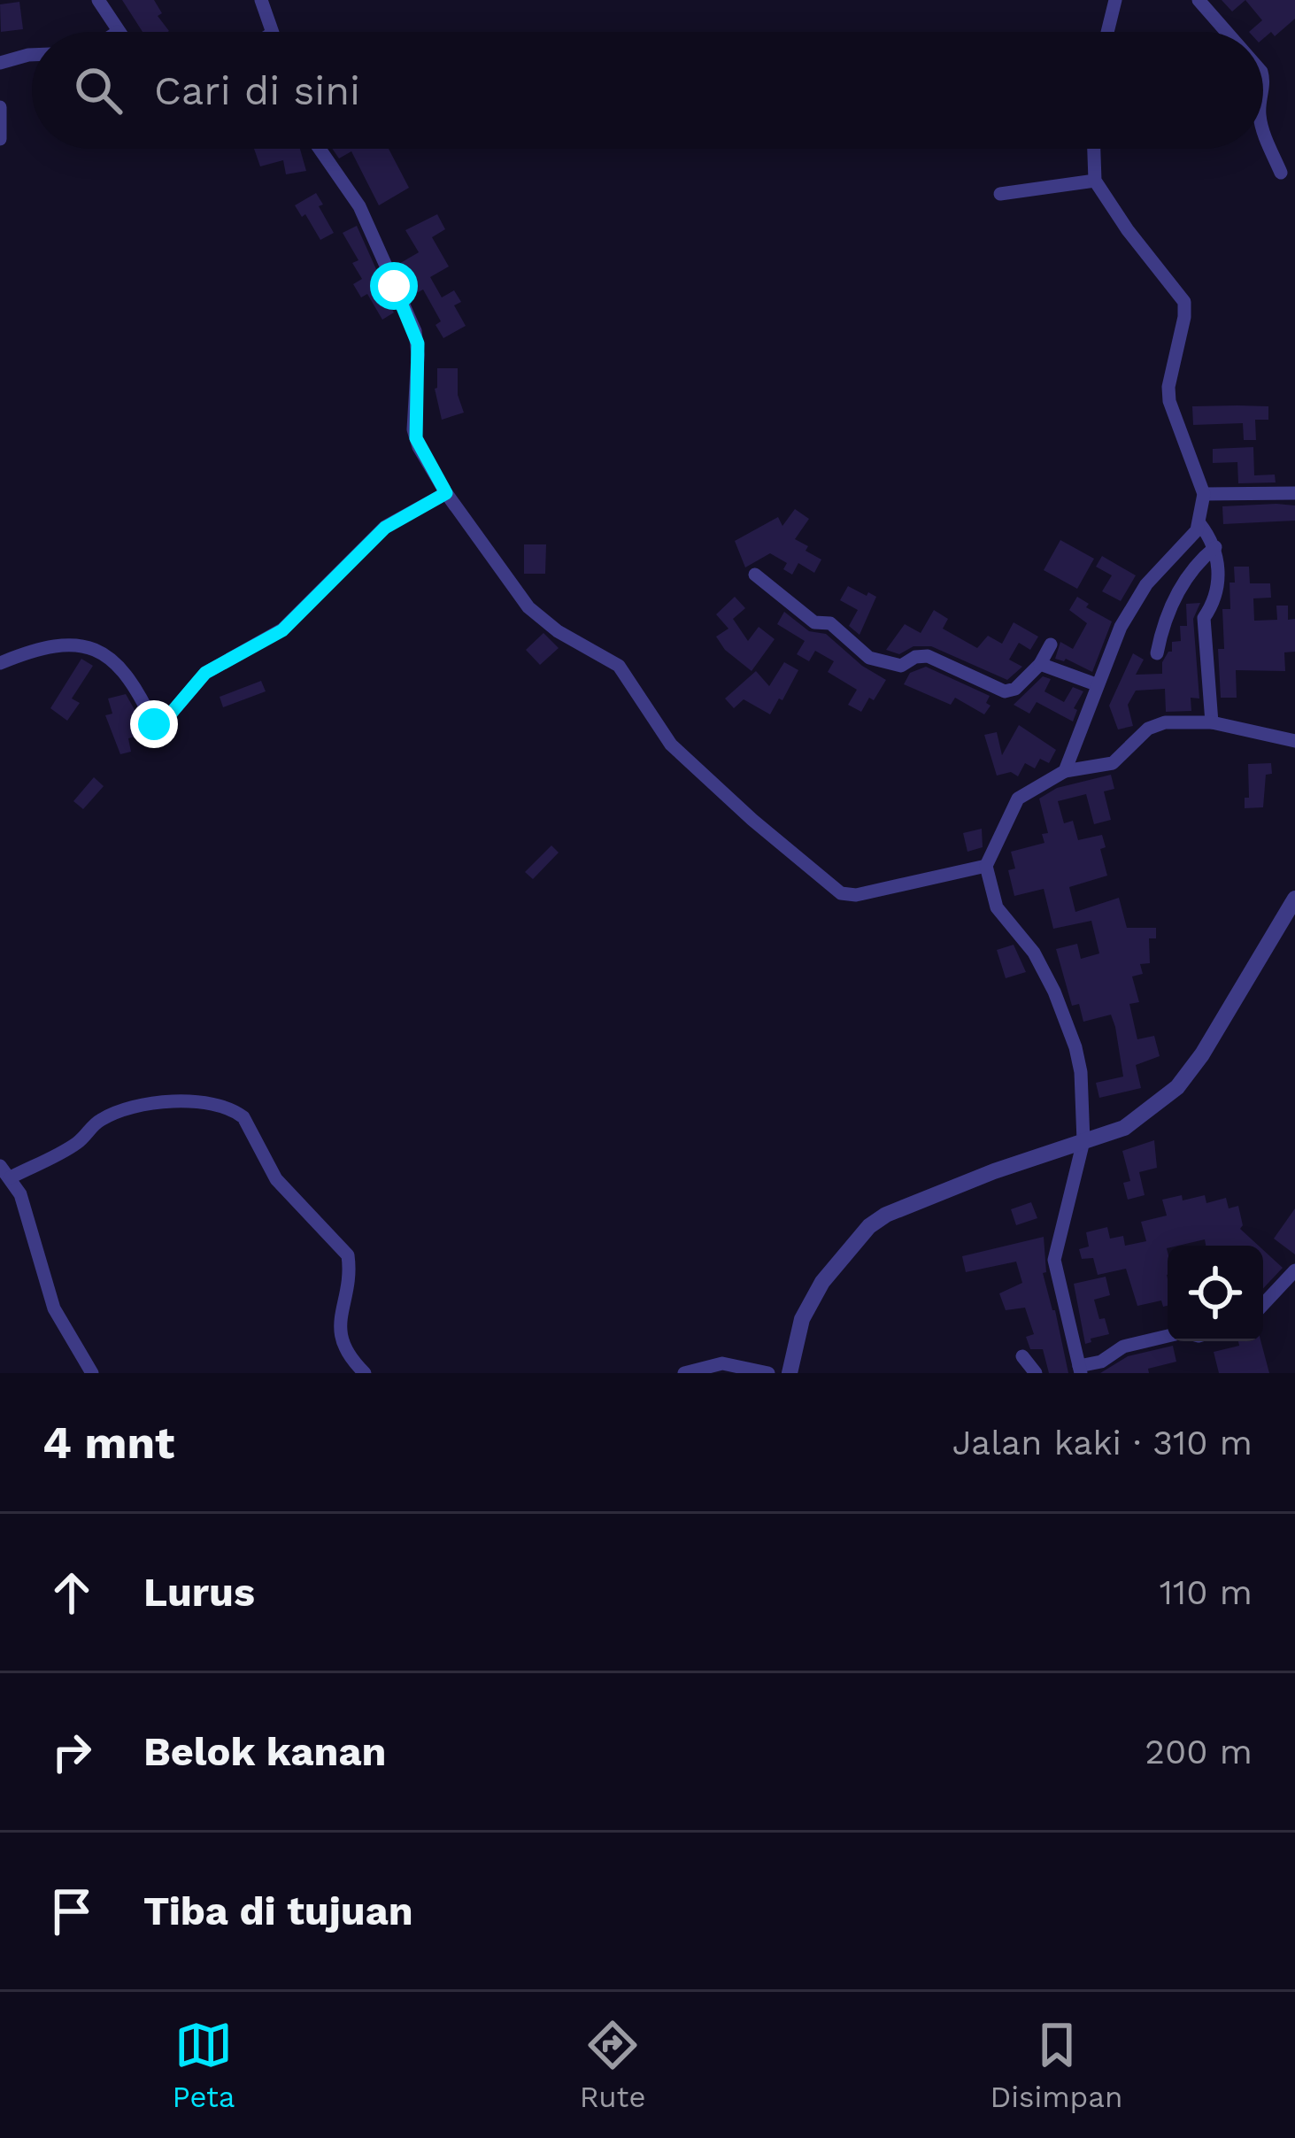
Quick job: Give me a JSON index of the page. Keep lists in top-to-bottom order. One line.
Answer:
{"page":{"search":"Cari di sini","heading":["4 mnt","Jalan kaki · 310 m"],"list":[["Lurus","110 m"],["Belok kanan","200 m"],"Tiba di tujuan"],"nav":["Peta","Rute","Disimpan"]}}
